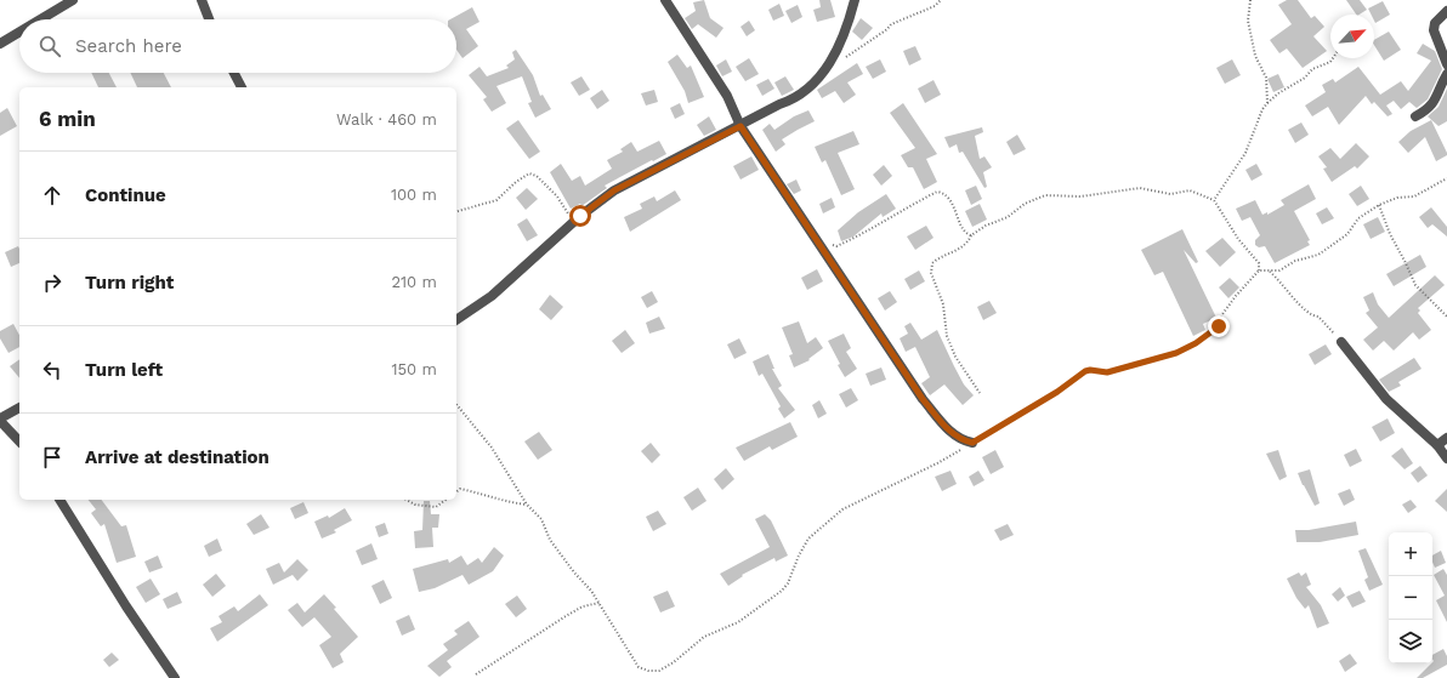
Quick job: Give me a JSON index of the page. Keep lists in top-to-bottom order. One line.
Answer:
{"north":"top right","page":{"search":"Search here","heading":["6 min","Walk · 460 m"],"list":[["Continue","100 m"],["Turn right","210 m"],["Turn left","150 m"],"Arrive at destination"],"map_buttons":["+","−"]}}
